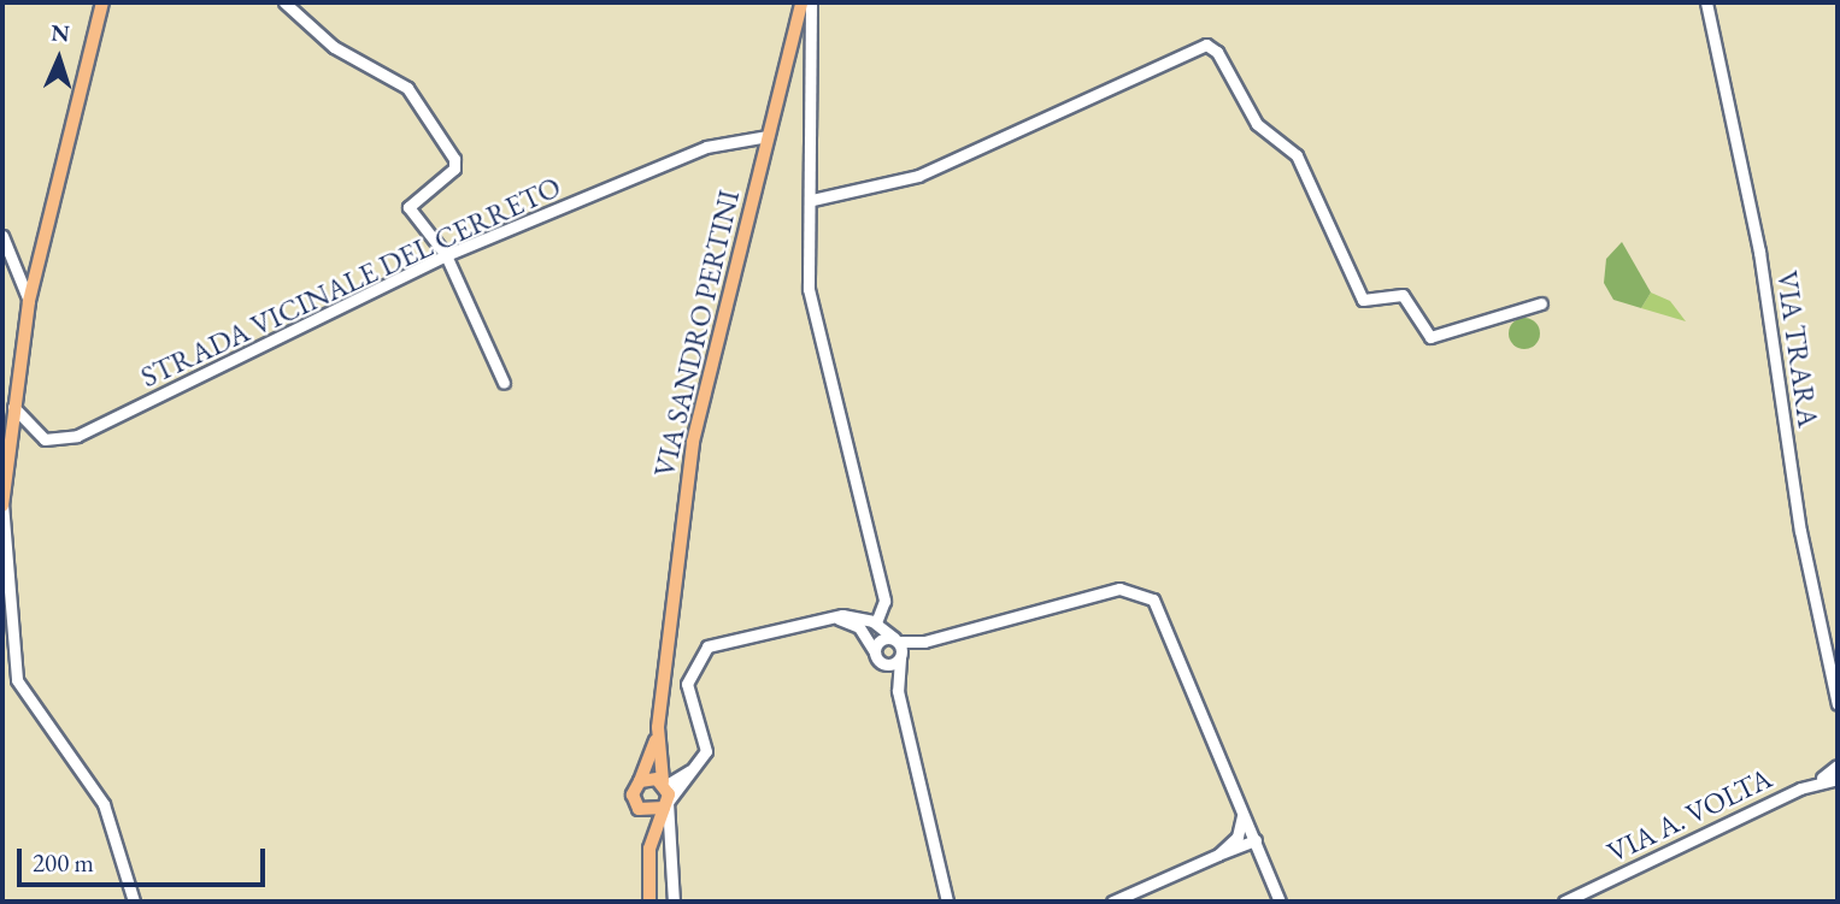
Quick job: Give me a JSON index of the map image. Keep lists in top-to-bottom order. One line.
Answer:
{"streets":{"main road":["VIA SANDRO PERTINI"],"street":["STRADA VICINALE DEL CERRETO","VIA TRARA","VIA A. VOLTA"]},"crossings":[["STRADA VICINALE DEL CERRETO","VIA SANDRO PERTINI"]],"scale_bar":"200 m","north":"top"}
